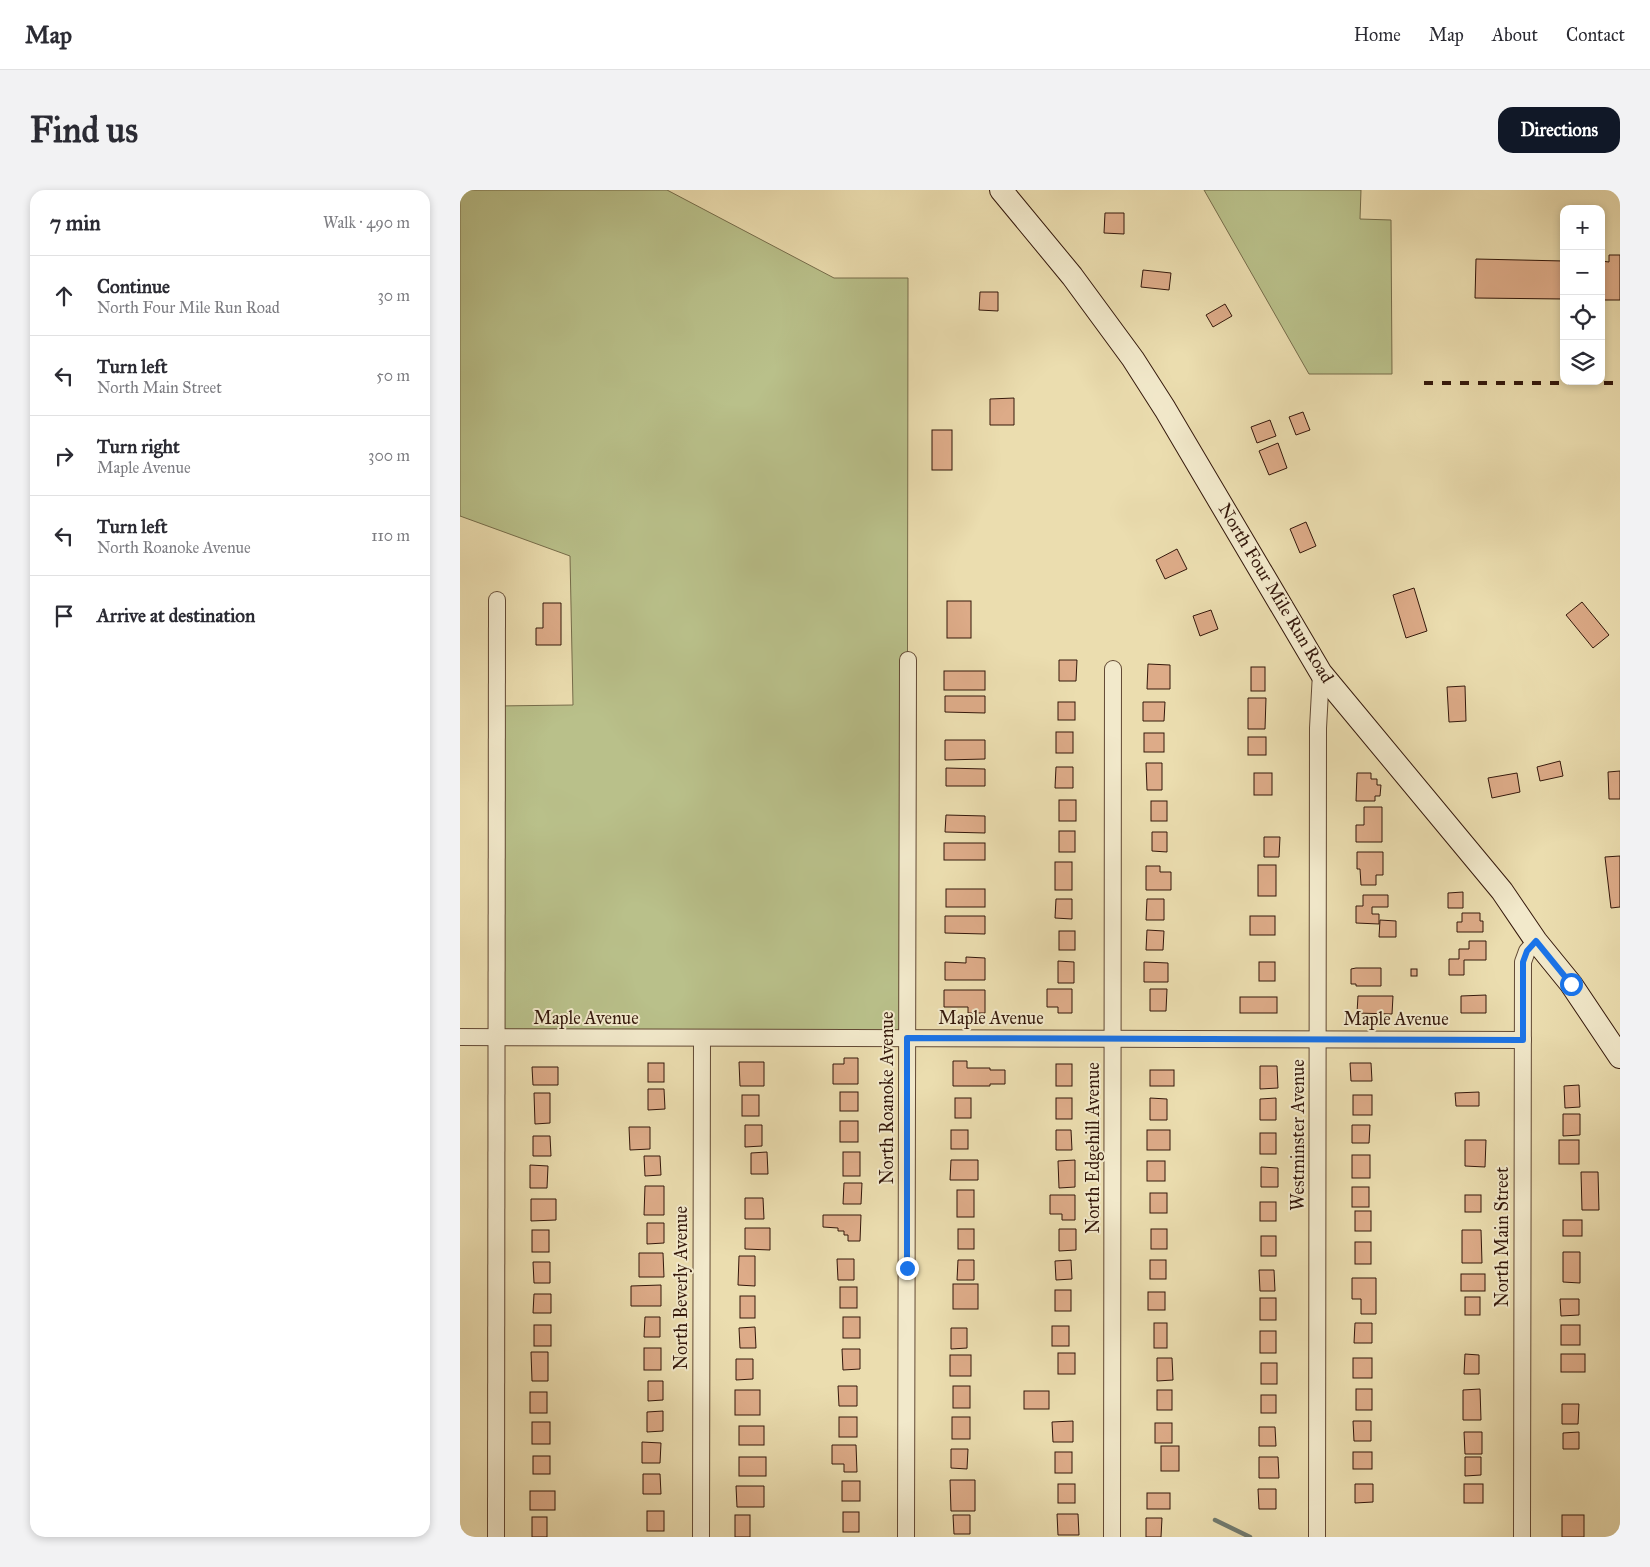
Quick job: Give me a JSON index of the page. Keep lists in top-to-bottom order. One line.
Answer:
{"streets":{"street":["North Four Mile Run Road","Maple Avenue","North Roanoke Avenue","Westminster Avenue","North Edgehill Avenue","North Main Street","North Beverly Avenue"]},"crossings":[["North Four Mile Run Road","Westminster Avenue"],["North Four Mile Run Road","North Main Street"],["Maple Avenue","North Roanoke Avenue"],["Maple Avenue","Westminster Avenue"],["Maple Avenue","North Edgehill Avenue"],["Maple Avenue","North Main Street"],["Maple Avenue","North Beverly Avenue"]],"page":{"header":"Map","nav":["Home","Map","About","Contact"],"buttons":"Directions","title":"Find us","heading":["7 min","Walk · 490 m"],"map_buttons":["+","−"],"list":[["Continue","North Four Mile Run Road","30 m"],["Turn left","North Main Street","50 m"],["Turn right","Maple Avenue","300 m"],["Turn left","North Roanoke Avenue","110 m"],"Arrive at destination"]}}
